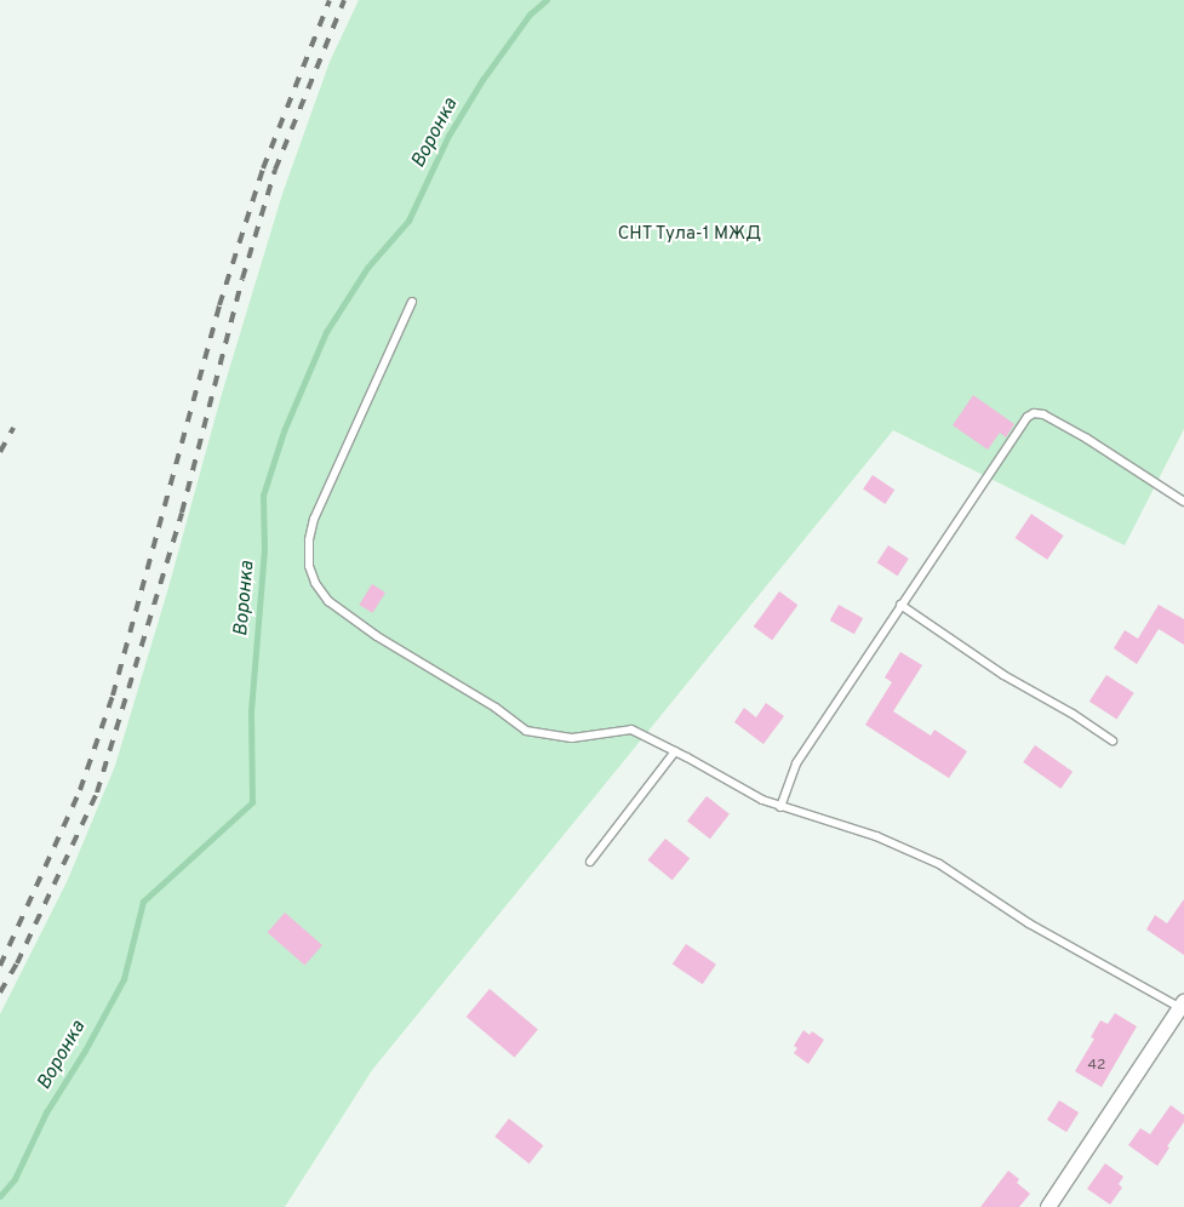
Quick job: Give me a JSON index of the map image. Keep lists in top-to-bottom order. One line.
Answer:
{"water":["Воронка"],"parks":["СНТ Тула-1 МЖД"],"house_numbers":["42"]}
